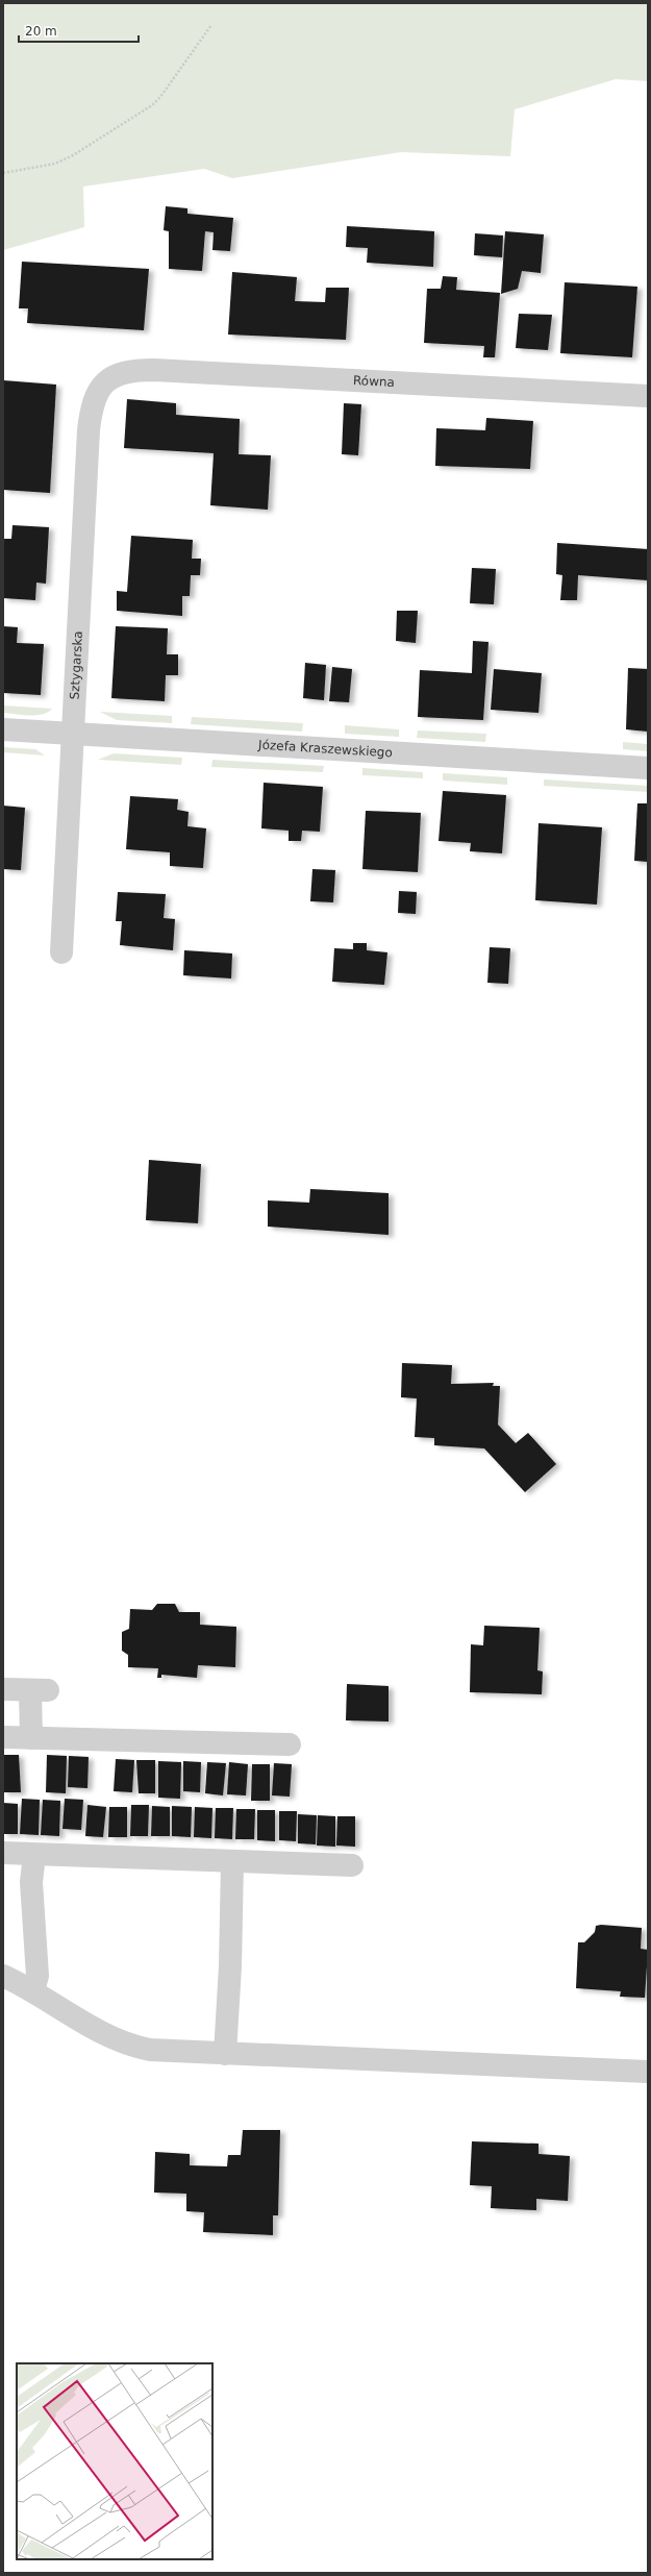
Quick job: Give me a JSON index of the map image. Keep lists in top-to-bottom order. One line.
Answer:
{"streets":{"street":["Równa","Sztygarska","Józefa Kraszewskiego"]},"crossings":[["Równa","Sztygarska"],["Sztygarska","Józefa Kraszewskiego"]],"scale_bar":"20 m"}
